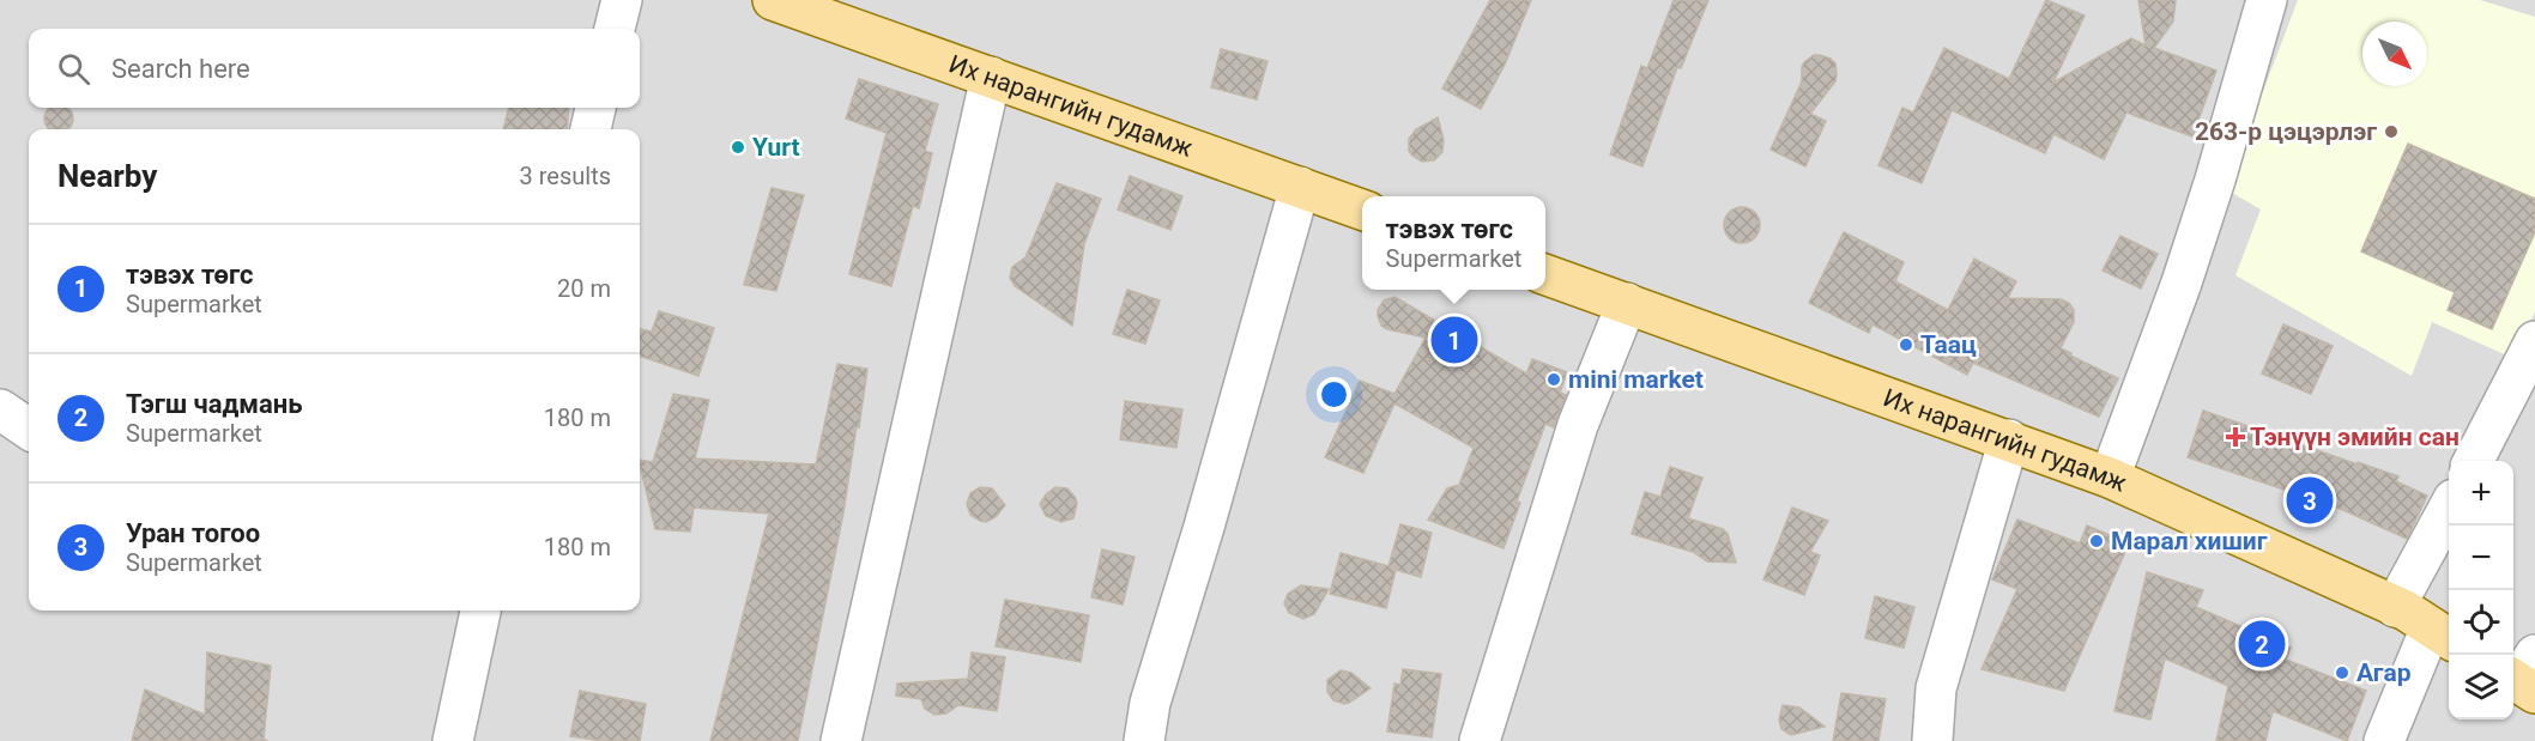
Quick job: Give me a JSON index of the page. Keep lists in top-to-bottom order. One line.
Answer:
{"streets":{"main road":["Их нарангийн гудамж"]},"places":{"other":["263-р цэцэрлэг","Yurt","Таац","mini market","Марал хишиг","Агар"],"health":["Тэнүүн эмийн сан"]},"north":"bottom right","page":{"search":"Search here","heading":["Nearby","3 results"],"popup":["тэвэх төгс","Supermarket"],"list":[{"mark":"1","name":"тэвэх төгс","note":"Supermarket","value":"20 m"},{"mark":"2","name":"Тэгш чадмань","note":"Supermarket","value":"180 m"},{"mark":"3","name":"Уран тогоо","note":"Supermarket","value":"180 m"}],"pins":["1","3","2"],"map_buttons":["+","−"]}}
